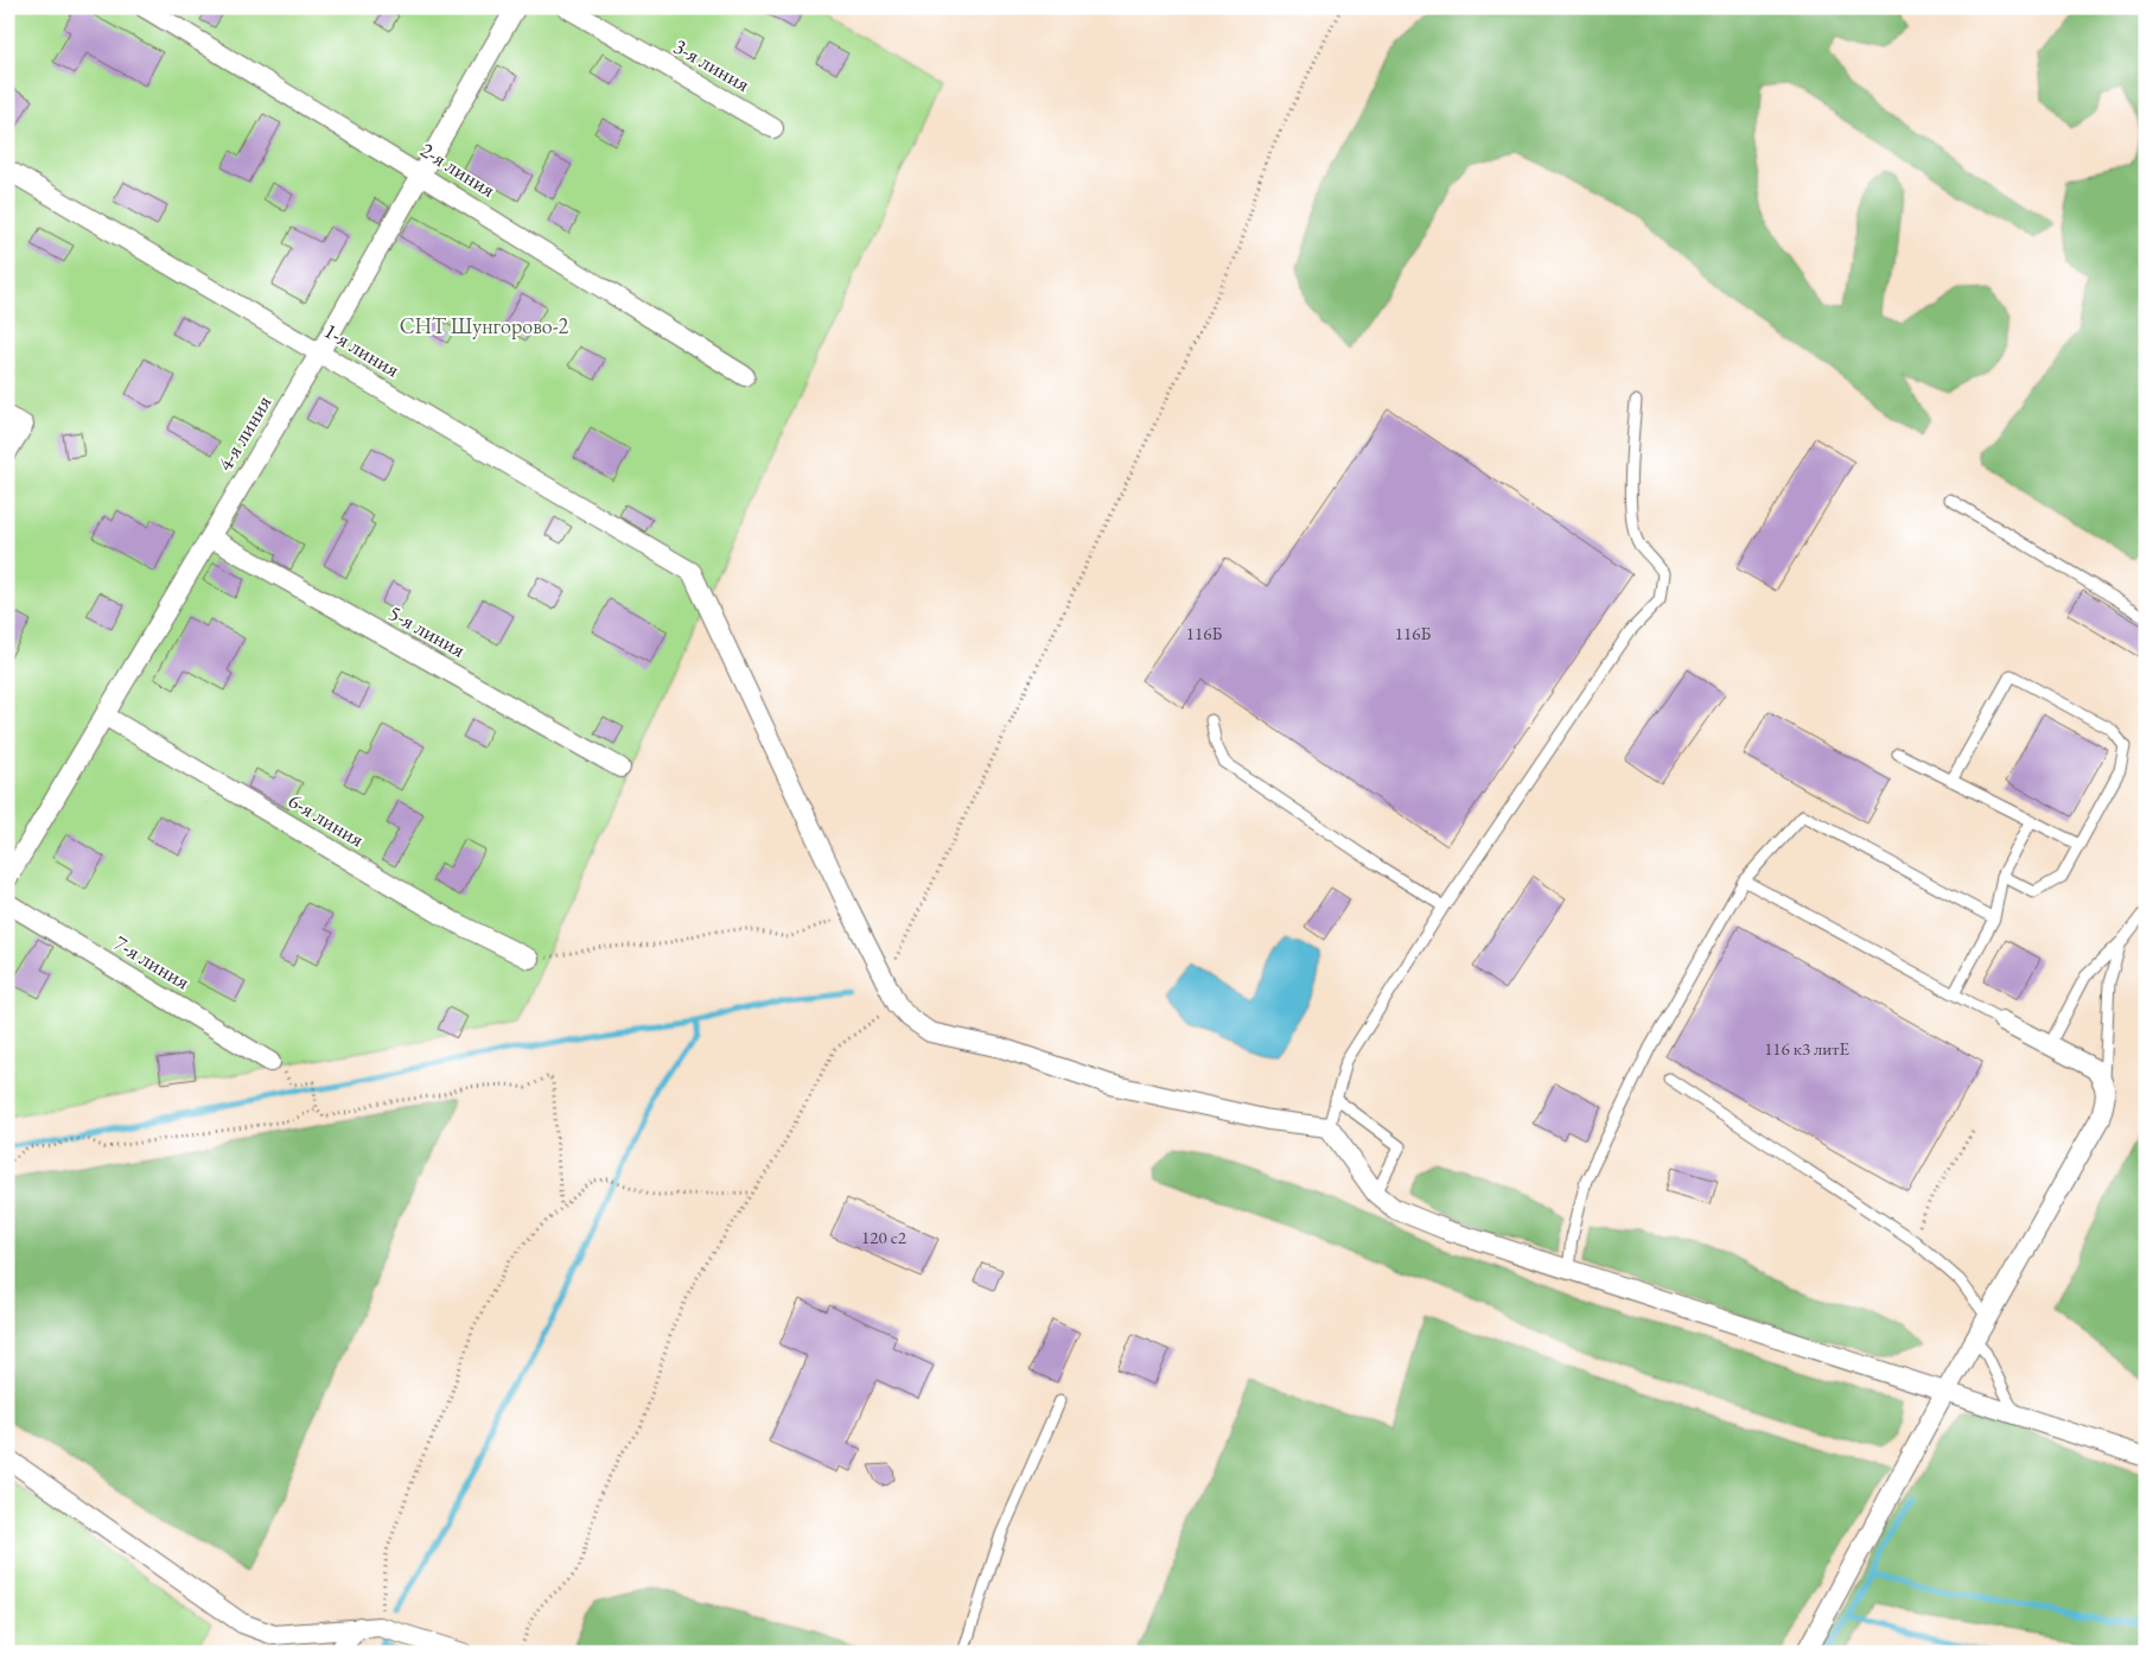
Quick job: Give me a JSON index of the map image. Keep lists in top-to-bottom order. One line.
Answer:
{"streets":{"street":["3-я линия","2-я линия","1-я линия","4-я линия","5-я линия","6-я линия","7-я линия"]},"crossings":[["2-я линия","4-я линия"],["1-я линия","4-я линия"],["4-я линия","5-я линия"],["4-я линия","6-я линия"]],"parks":["СНТ Шунгорово-2"],"house_numbers":["116Б","116Б","116 к3 литЕ","120 с2"]}
